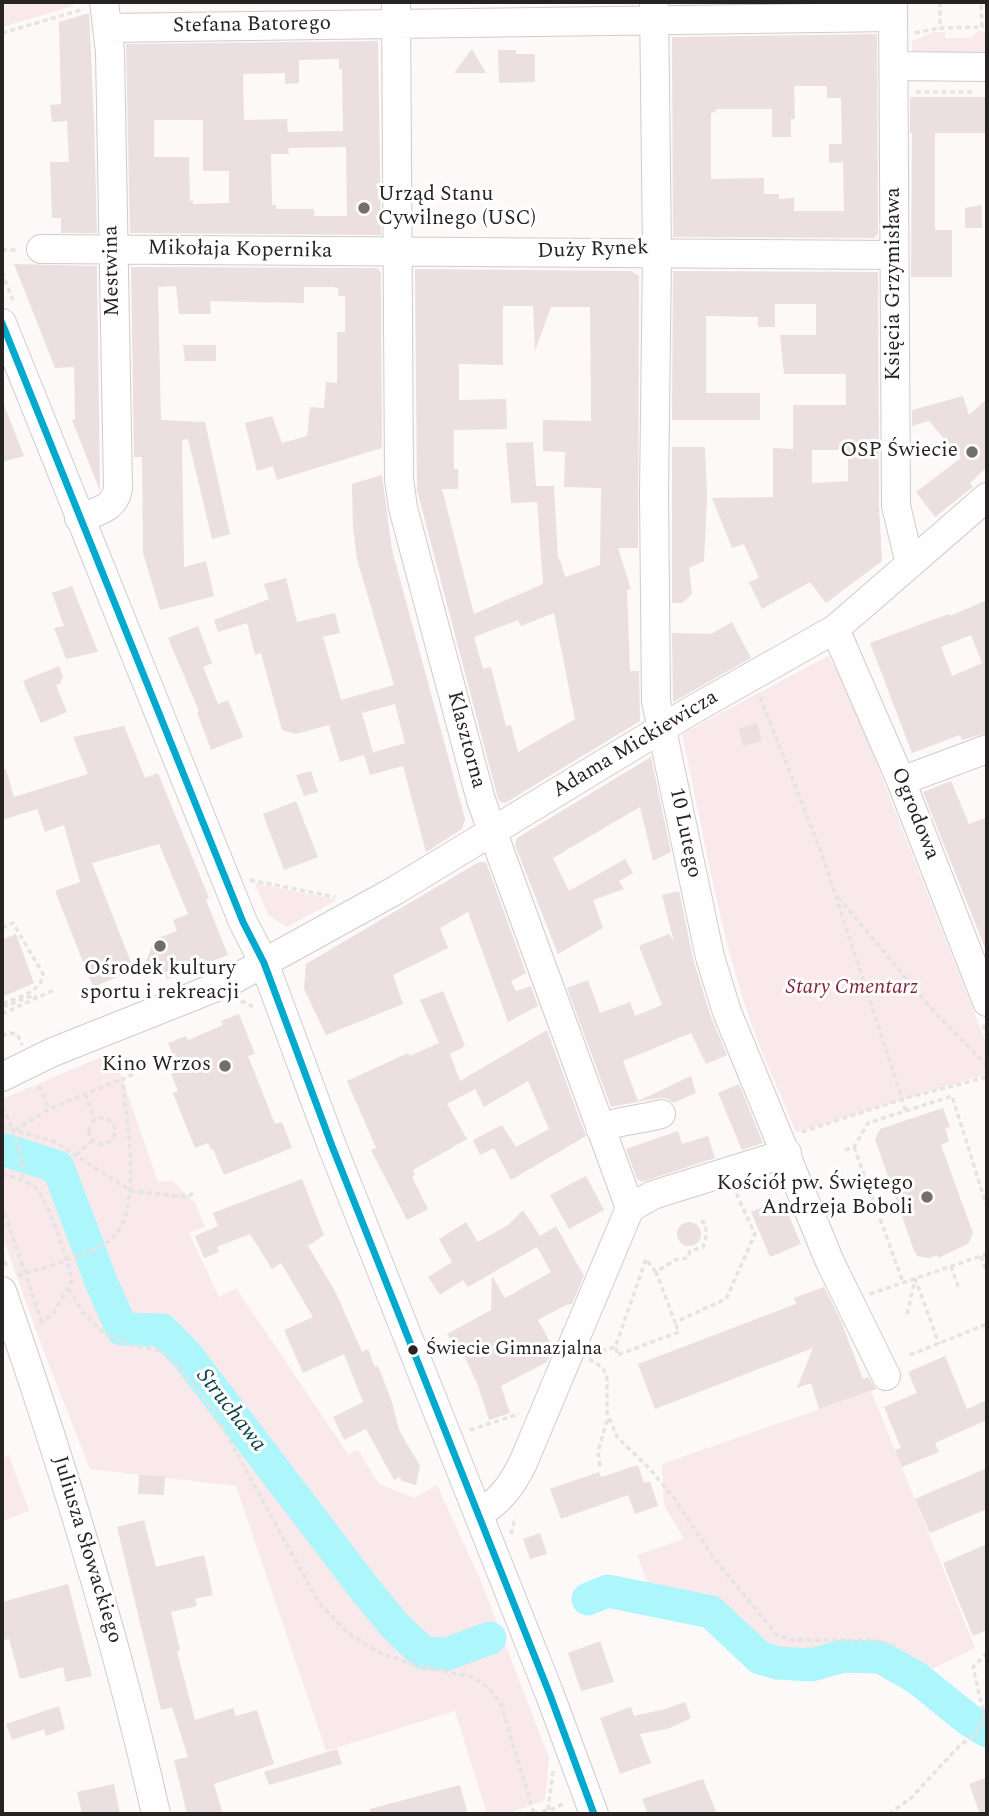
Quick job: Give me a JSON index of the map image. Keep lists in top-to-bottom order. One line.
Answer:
{"streets":{"street":["Stefana Batorego","Mikołaja Kopernika","Duży Rynek","Mestwina","Księcia Grzymisława","Klasztorna","Adama Mickiewicza","Ogrodowa","10 Lutego","Juliusza Słowackiego"]},"crossings":[["Stefana Batorego","Mestwina"],["Mikołaja Kopernika","Duży Rynek"],["Mikołaja Kopernika","Mestwina"],["Mikołaja Kopernika","Klasztorna"],["Duży Rynek","Klasztorna"],["Duży Rynek","10 Lutego"],["Księcia Grzymisława","Adama Mickiewicza"],["Klasztorna","Adama Mickiewicza"],["Adama Mickiewicza","Ogrodowa"],["Adama Mickiewicza","10 Lutego"]],"water":["Struchawa"],"parks":["Stary Cmentarz"],"places":["Urząd Stanu Cywilnego (USC)","OSP Świecie","Ośrodek kultury sportu i rekreacji","Kino Wrzos","Kościół pw. Świętego Andrzeja Boboli","Świecie Gimnazjalna"]}
